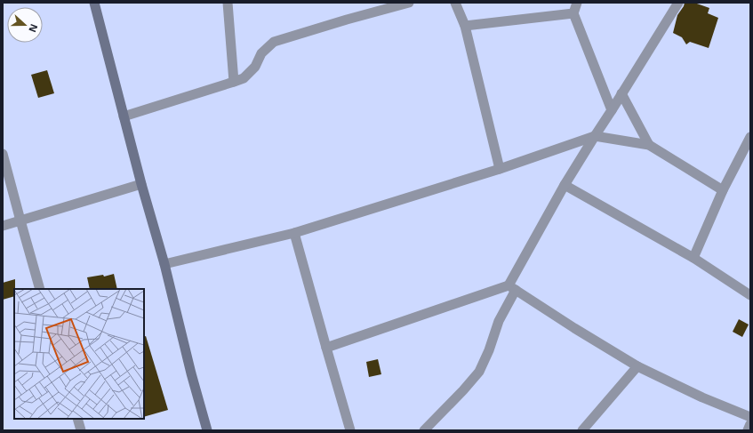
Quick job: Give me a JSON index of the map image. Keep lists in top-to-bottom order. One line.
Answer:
{"north":"right"}
